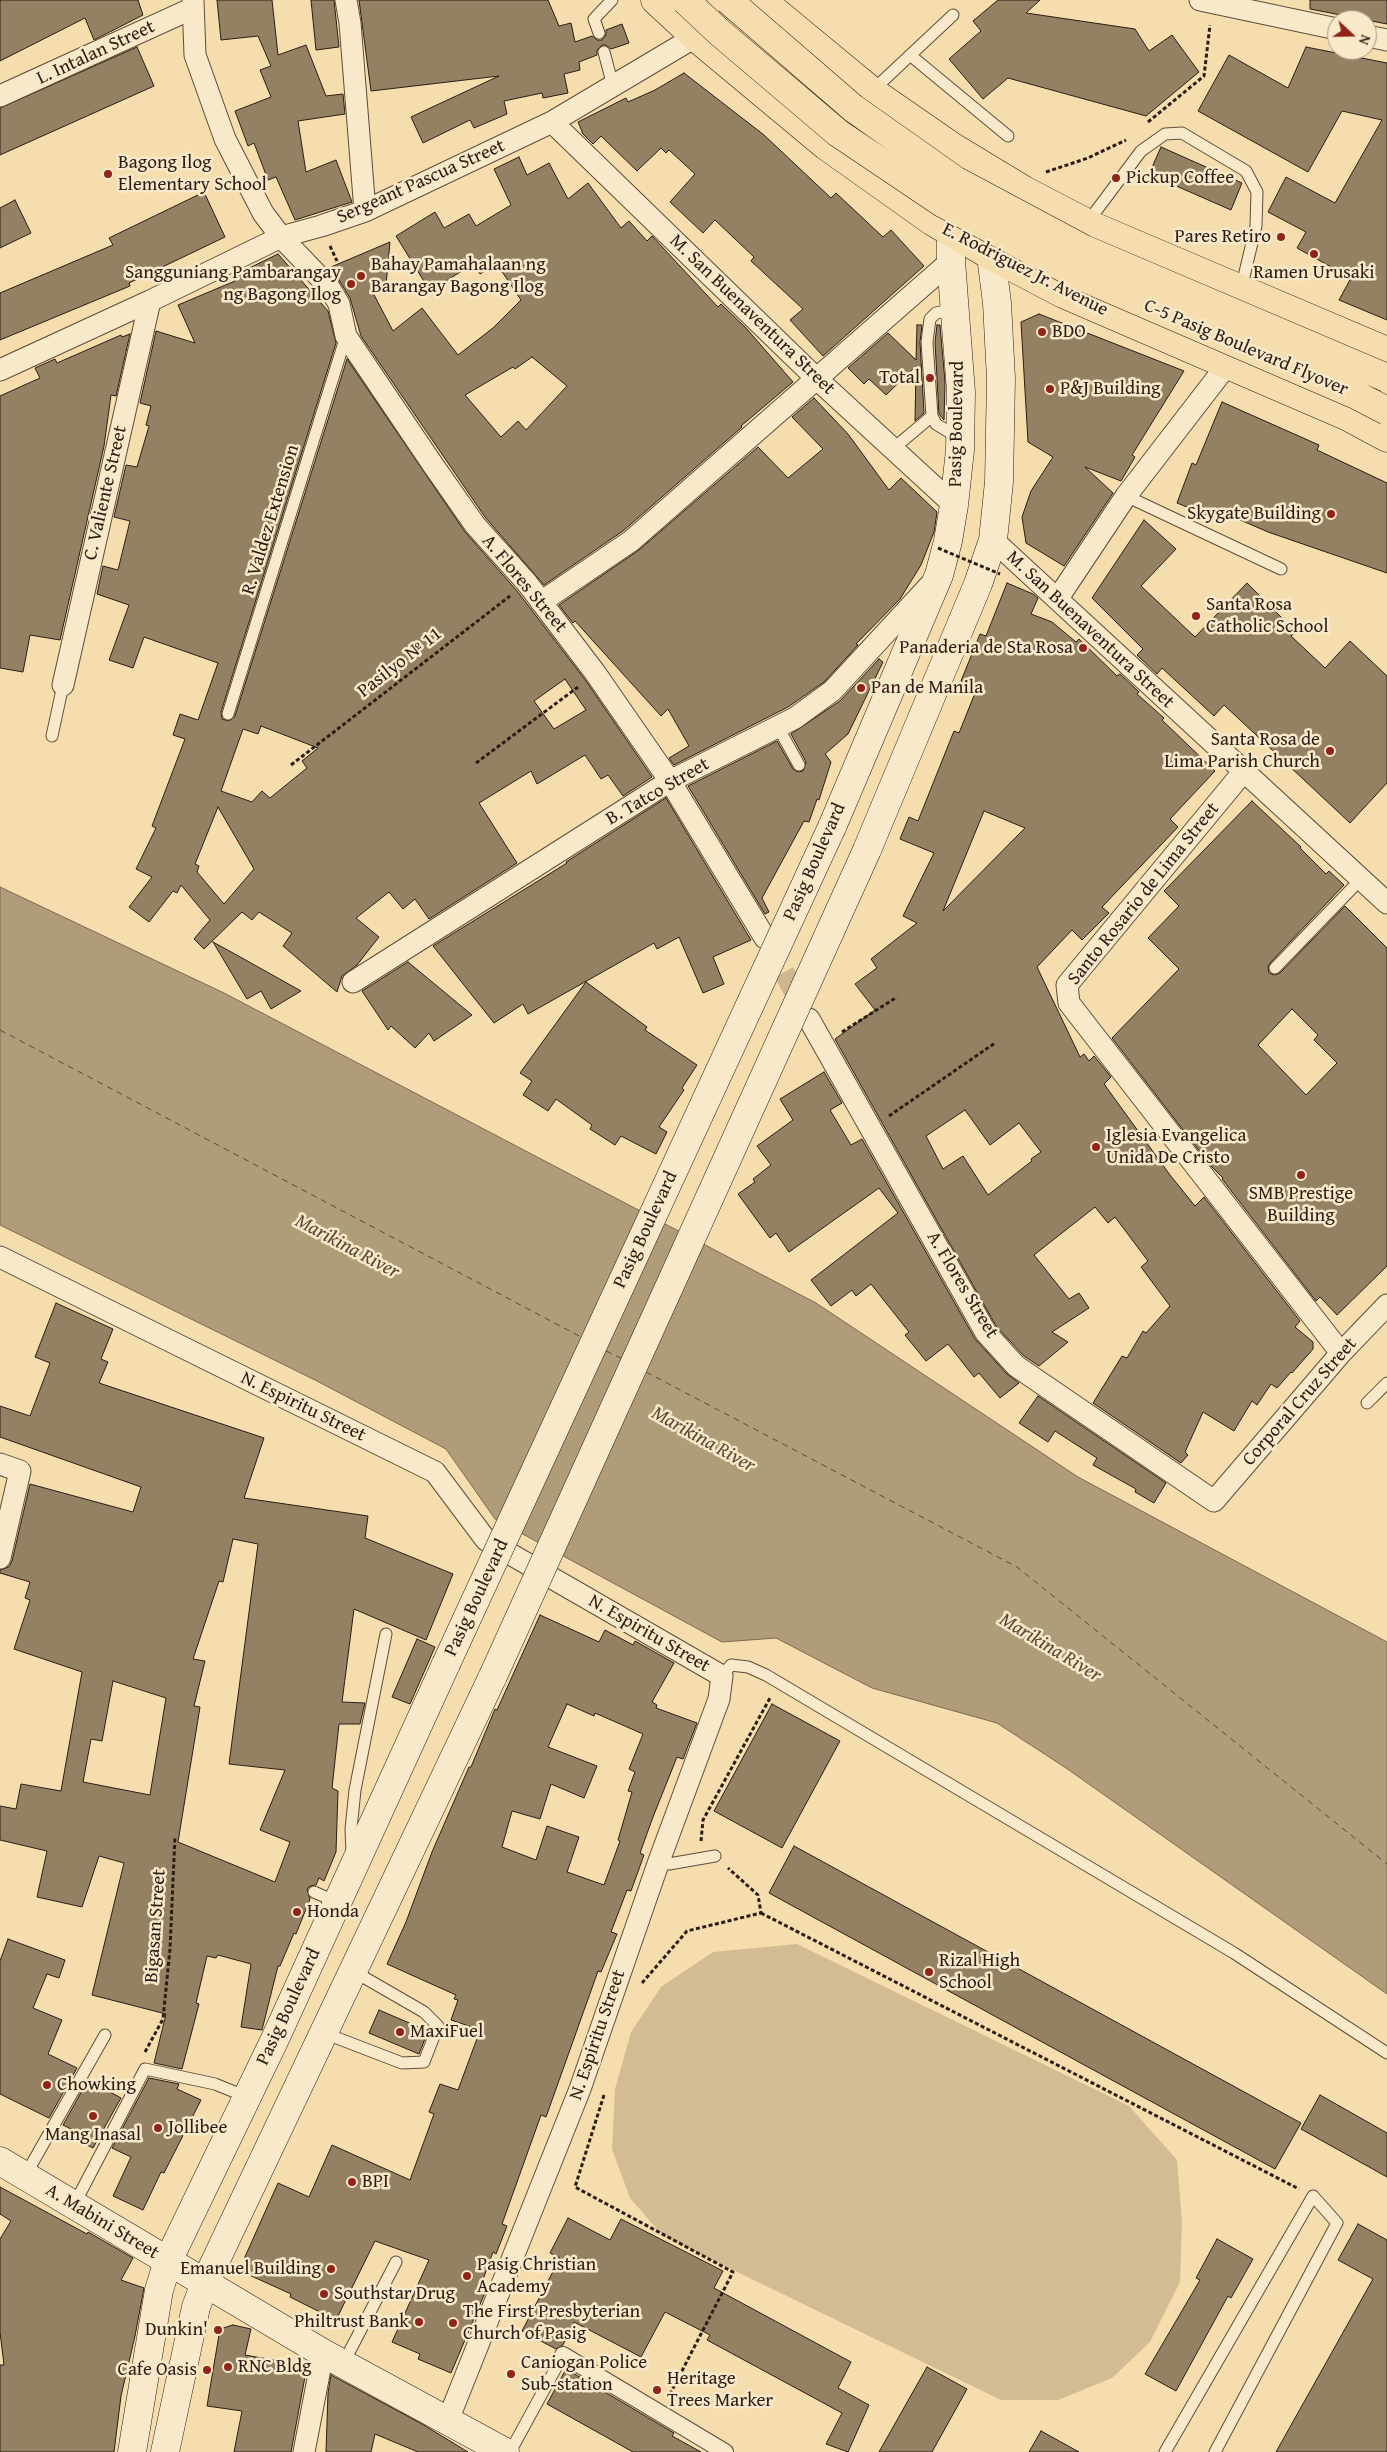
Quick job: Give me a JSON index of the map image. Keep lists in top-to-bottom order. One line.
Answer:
{"streets":{"main road":["E. Rodriguez Jr. Avenue","C-5 Pasig Boulevard Flyover","Pasig Boulevard","A. Mabini Street"],"street":["L. Intalan Street","Sergeant Pascua Street","M. San Buenaventura Street","C. Valiente Street","A. Flores Street","B. Tatco Street","Santo Rosario de Lima Street","Corporal Cruz Street","N. Espiritu Street"],"lane":["R. Valdez Extension"],"path":["Pasilyo № 11","Bigasan Street"]},"crossings":[["L. Intalan Street","A. Flores Street"],["Sergeant Pascua Street","E. Rodriguez Jr. Avenue"],["Sergeant Pascua Street","M. San Buenaventura Street"],["Sergeant Pascua Street","C. Valiente Street"],["Sergeant Pascua Street","A. Flores Street"],["E. Rodriguez Jr. Avenue","Pasig Boulevard"],["M. San Buenaventura Street","Pasig Boulevard"],["M. San Buenaventura Street","Santo Rosario de Lima Street"],["Pasig Boulevard","B. Tatco Street"],["Pasig Boulevard","A. Mabini Street"],["R. Valdez Extension","A. Flores Street"],["A. Flores Street","Pasilyo № 11"],["A. Flores Street","B. Tatco Street"],["A. Flores Street","Corporal Cruz Street"],["Santo Rosario de Lima Street","Corporal Cruz Street"],["N. Espiritu Street","A. Mabini Street"]],"water":["Marikina River"],"places":["Bagong Ilog Elementary School","Pickup Coffee","Pares Retiro","Ramen Urusaki","Bahay Pamahalaan ng Barangay Bagong Ilog","Sangguniang Pambarangay ng Bagong Ilog","BDO","Total","P&J Building","Skygate Building","Santa Rosa Catholic School","Panaderia de Sta Rosa","Pan de Manila","Santa Rosa de Lima Parish Church","Iglesia Evangelica Unida De Cristo","SMB Prestige Building","Honda","Rizal High School","MaxiFuel","Chowking","Mang Inasal","Jollibee","BPI","Emanuel Building","Pasig Christian Academy","Southstar Drug","Philtrust Bank","The First Presbyterian Church of Pasig","Dunkin'","RNC Bldg","Cafe Oasis","Caniogan Police Sub-station","Heritage Trees Marker"],"north":"right"}
